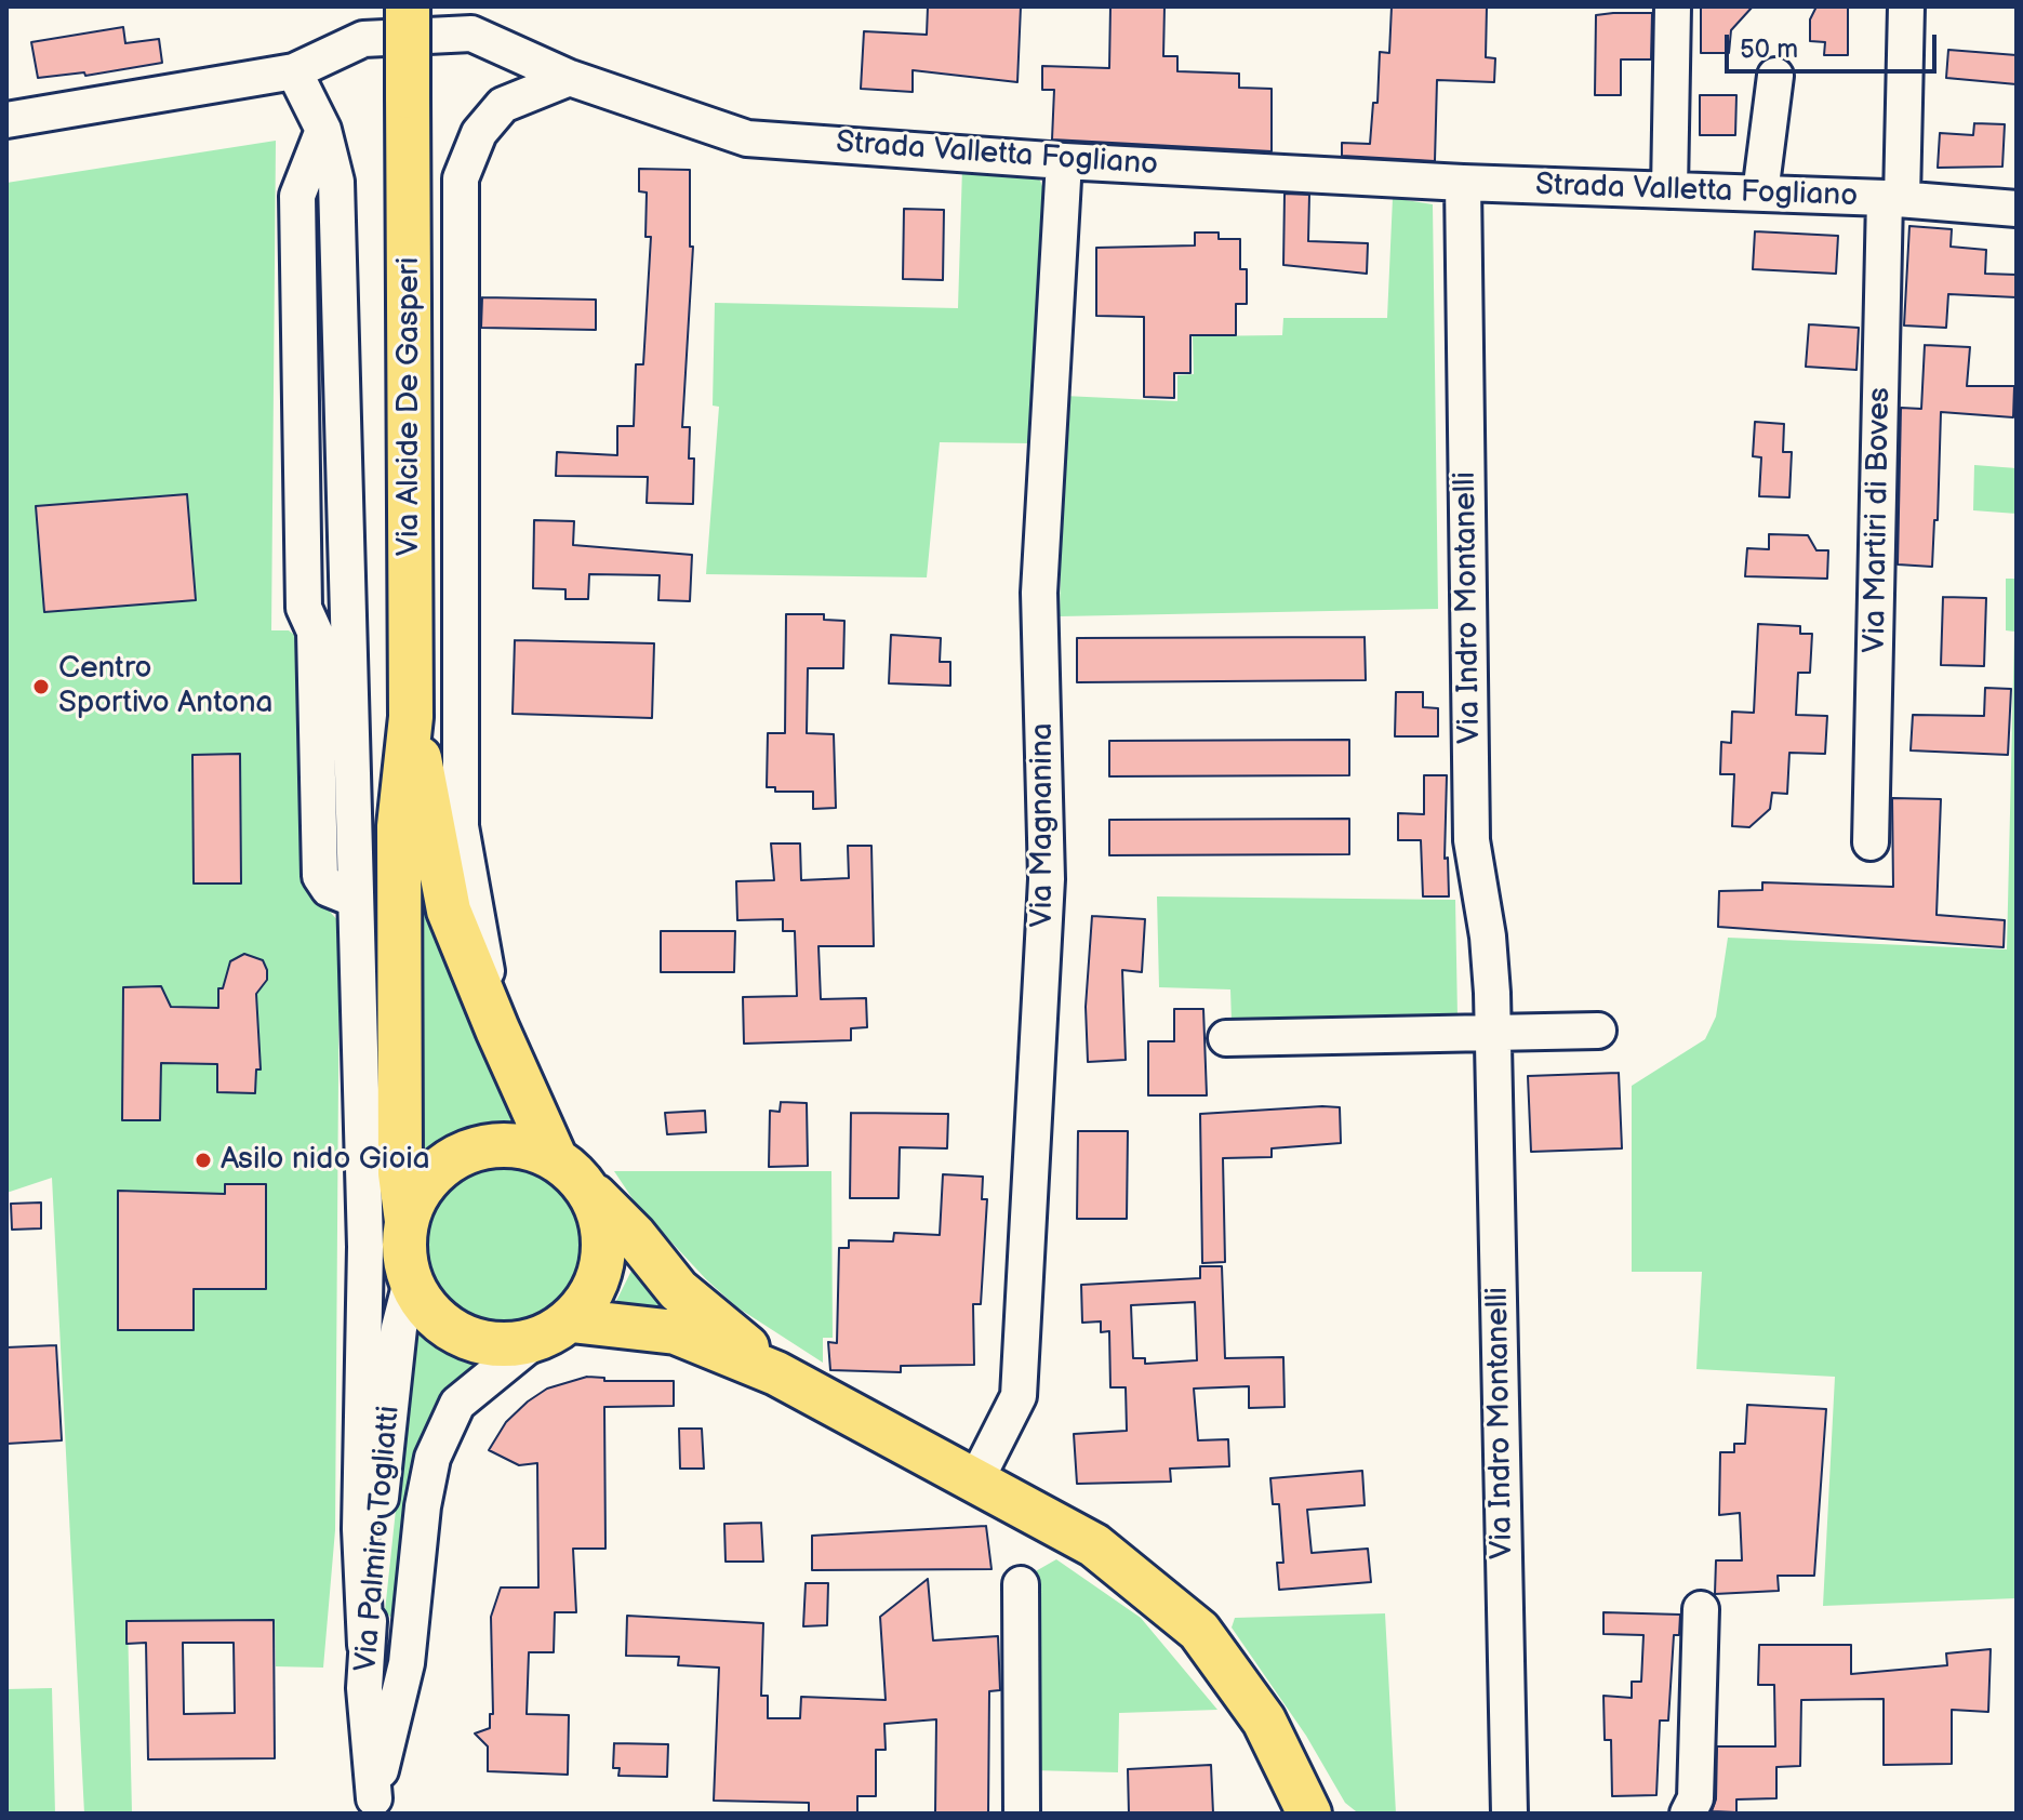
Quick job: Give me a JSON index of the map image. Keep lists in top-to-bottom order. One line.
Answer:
{"streets":{"main road":["Via Alcide De Gasperi"],"street":["Strada Valletta Fogliano","Via Martiri di Boves","Via Indro Montanelli","Via Magnanina","Via Palmiro Togliatti"]},"crossings":[["Strada Valletta Fogliano","Via Martiri di Boves"],["Strada Valletta Fogliano","Via Indro Montanelli"],["Strada Valletta Fogliano","Via Magnanina"],["Via Alcide De Gasperi","Via Palmiro Togliatti"]],"places":["Centro Sportivo Antona","Asilo nido Gioia"],"scale_bar":"50 m"}
